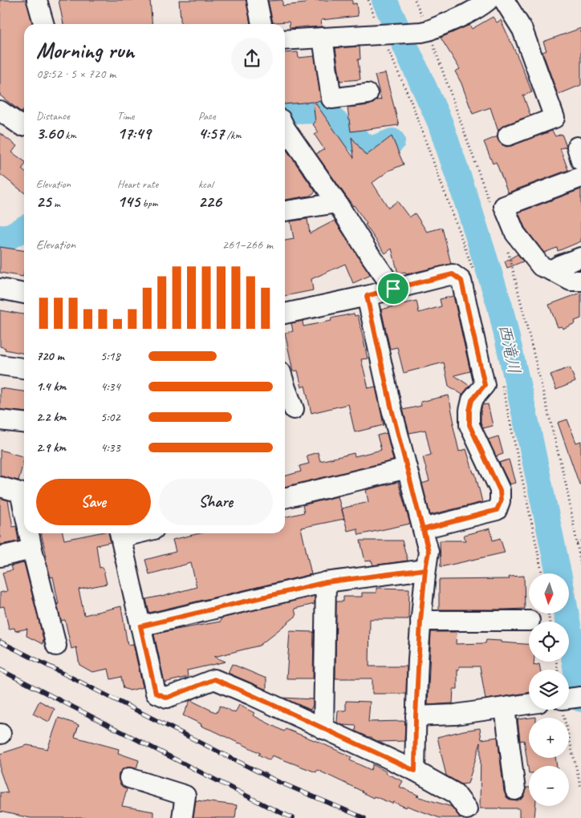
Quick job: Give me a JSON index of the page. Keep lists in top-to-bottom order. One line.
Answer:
{"water":["西滝川"],"north":"bottom","page":{"heading":["Morning run","08:52 · 5 × 720 m"],"stats":[["Distance","3.60 km"],["Time","17:49"],["Pace","4:57 /km"],["Elevation","25 m"],["Heart rate","145 bpm"],["kcal","226"]],"chart":["Elevation","261–266 m"],"list":[{"name":"720 m","note":"5:18"},{"name":"1.4 km","note":"4:34"},{"name":"2.2 km","note":"5:02"},{"name":"2.9 km","note":"4:33"}],"buttons":["Save","Share"],"map_buttons":["+","−"]}}
